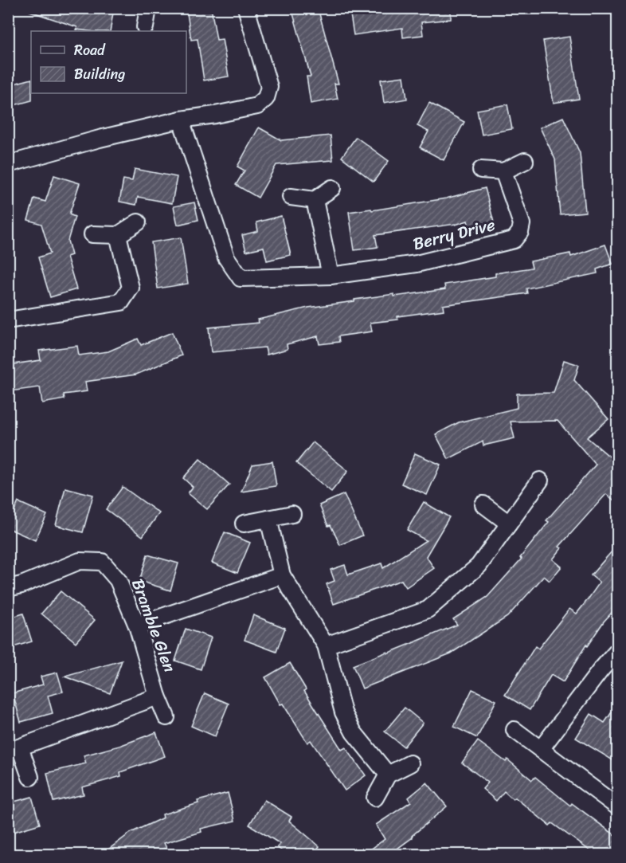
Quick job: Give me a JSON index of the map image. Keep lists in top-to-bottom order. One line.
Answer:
{"streets":{"street":["Berry Drive","Bramble Glen"]},"legend":["Road","Building"]}
